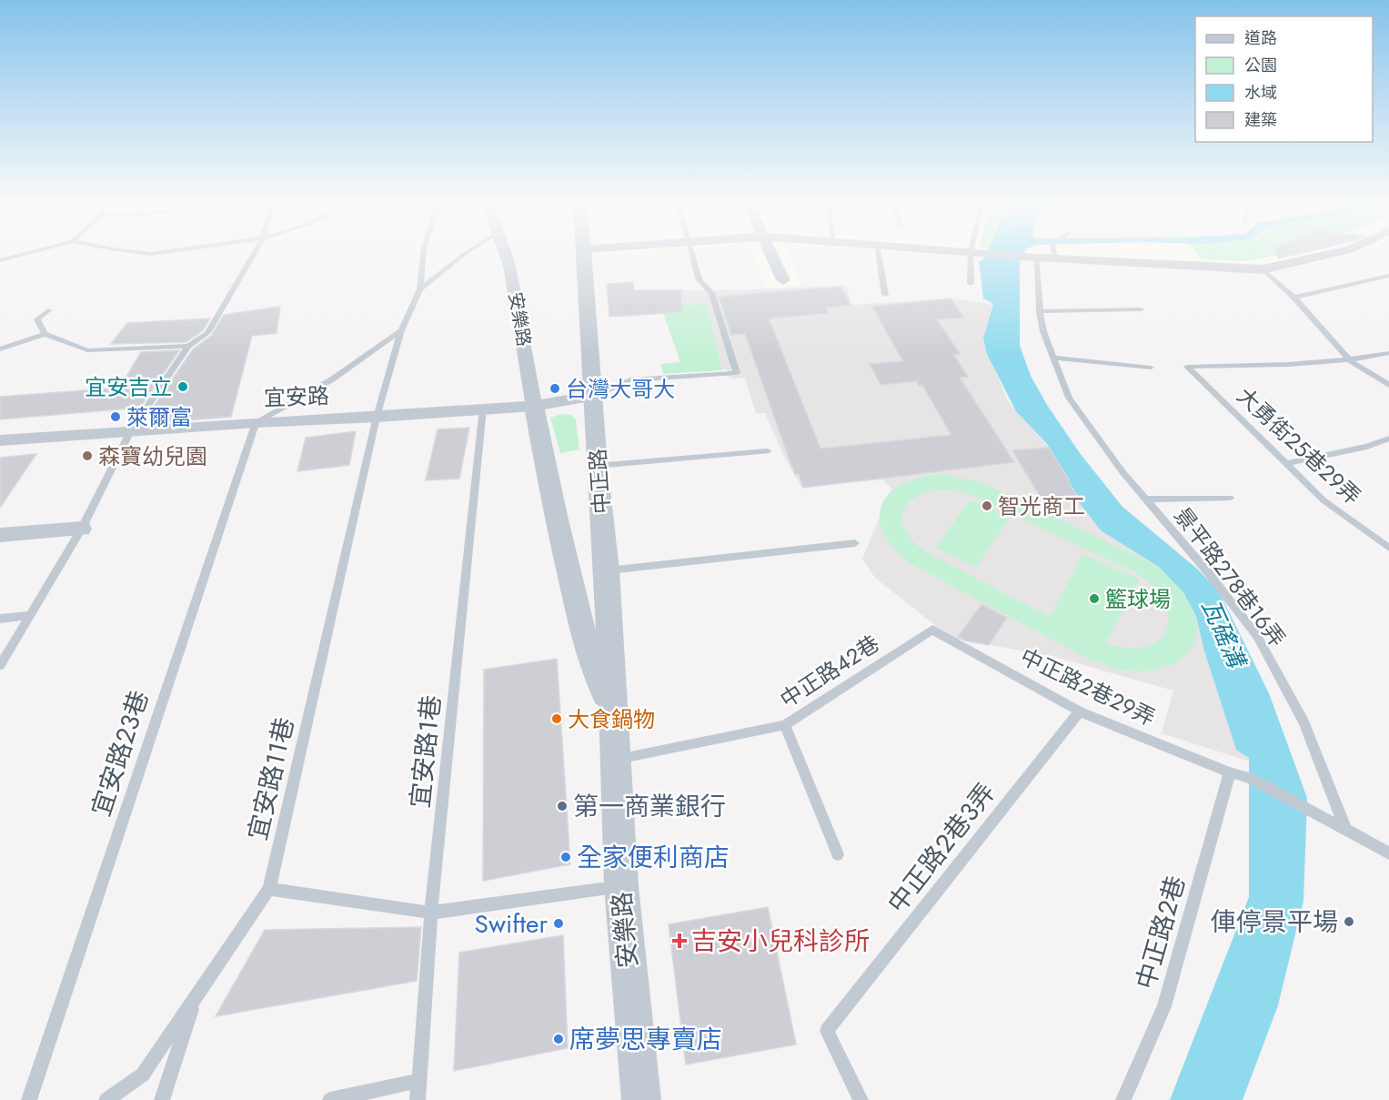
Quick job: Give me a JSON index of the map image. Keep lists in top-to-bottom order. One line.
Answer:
{"streets":{"street":["安樂路","宜安路","中正路"],"lane":["大勇街25巷29弄","景平路278巷16弄","中正路42巷","中正路2巷29弄","宜安路1巷","宜安路23巷","宜安路11巷","中正路2巷3弄","中正路2巷"]},"crossings":[["安樂路","宜安路"],["安樂路","中正路"],["安樂路","中正路42巷"],["宜安路","中正路"],["宜安路","宜安路1巷"],["宜安路","宜安路23巷"],["宜安路","宜安路11巷"],["中正路","中正路42巷"],["景平路278巷16弄","中正路2巷29弄"],["中正路42巷","中正路2巷29弄"],["中正路2巷29弄","中正路2巷3弄"],["中正路2巷29弄","中正路2巷"]],"water":["瓦磘溝"],"places":{"other":["宜安吉立","台灣大哥大","萊爾富","森寶幼兒園","智光商工","籃球場","大食鍋物","第一商業銀行","全家便利商店","俥停景平場","Swifter","席夢思專賣店"],"health":["吉安小兒科診所"]},"legend":["道路","公園","水域","建築"]}
